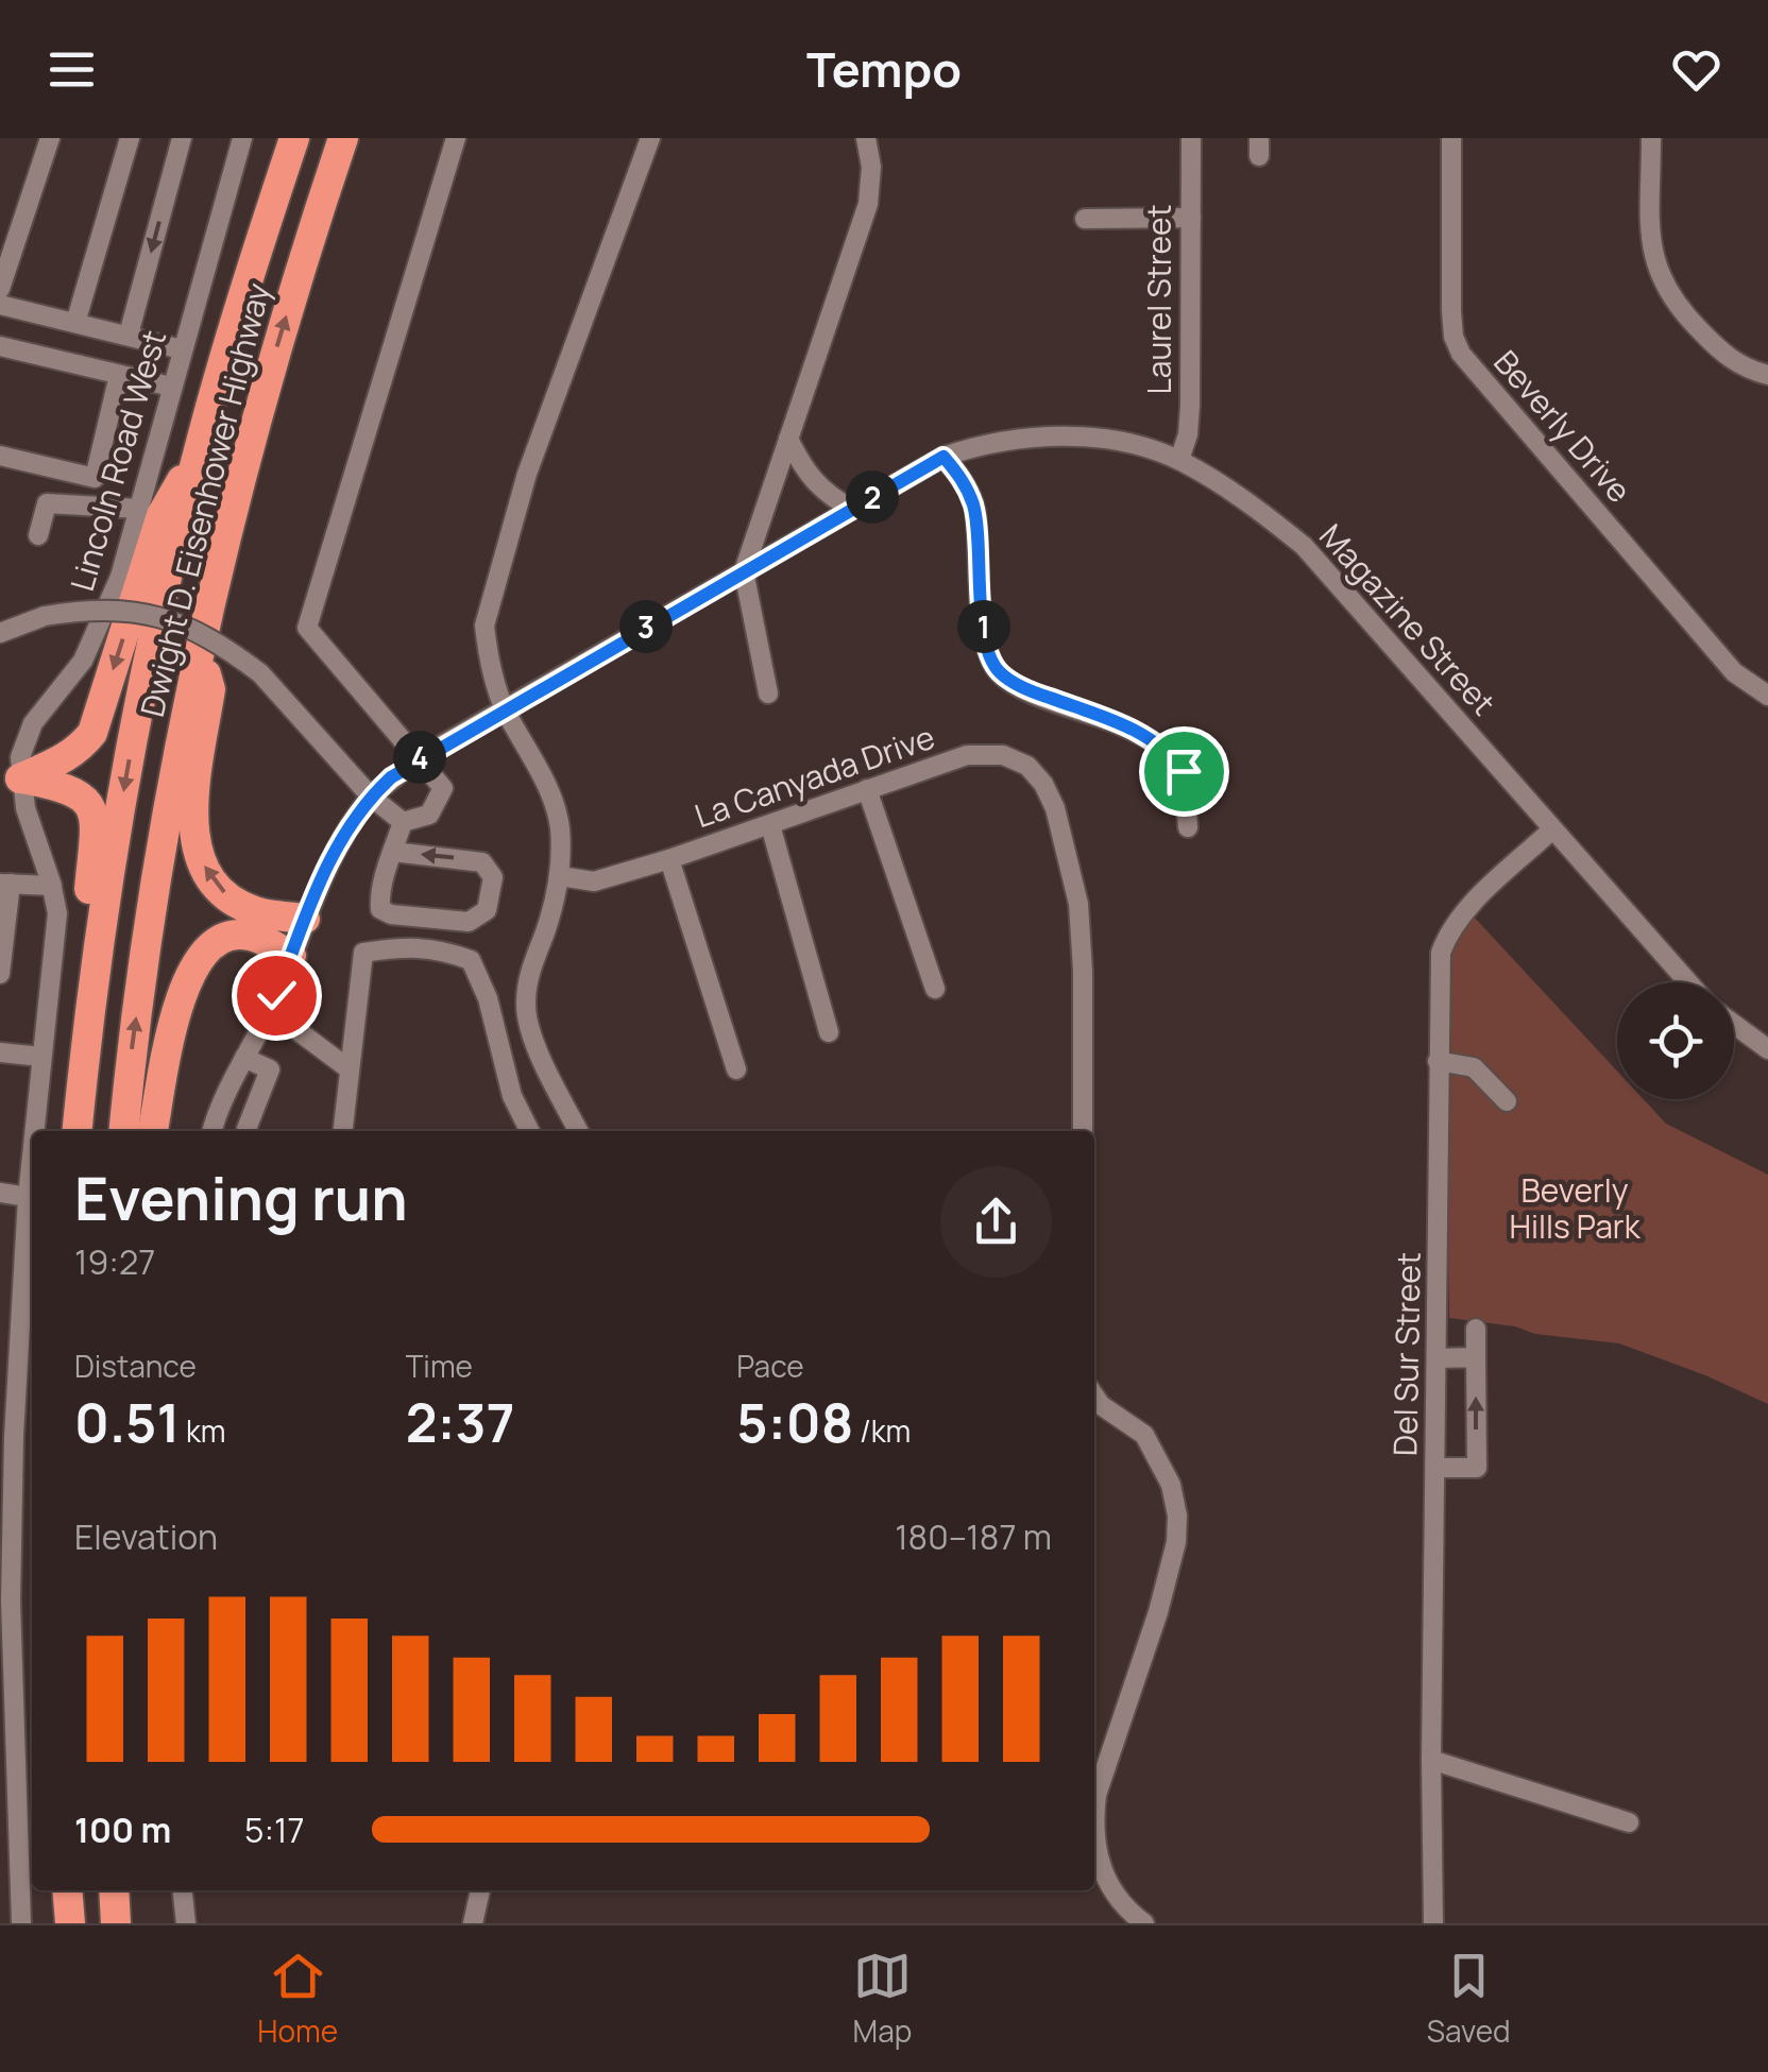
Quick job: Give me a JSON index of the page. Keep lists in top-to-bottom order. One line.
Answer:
{"streets":{"highway":["Dwight D. Eisenhower Highway"],"street":["Laurel Street","Beverly Drive","Lincoln Road West","Magazine Street","La Canyada Drive","Del Sur Street"]},"crossings":[["Laurel Street","Magazine Street"],["Magazine Street","Del Sur Street"]],"parks":["Beverly Hills Park"],"page":{"header":"Tempo","pins":["2","1","3","4"],"heading":["Evening run","19:27"],"stats":[["Distance","0.51 km"],["Time","2:37"],["Pace","5:08 /km"]],"chart":["Elevation","180–187 m"],"list":[{"name":"100 m","note":"5:17"}],"tabs":["Home","Map","Saved"]}}
